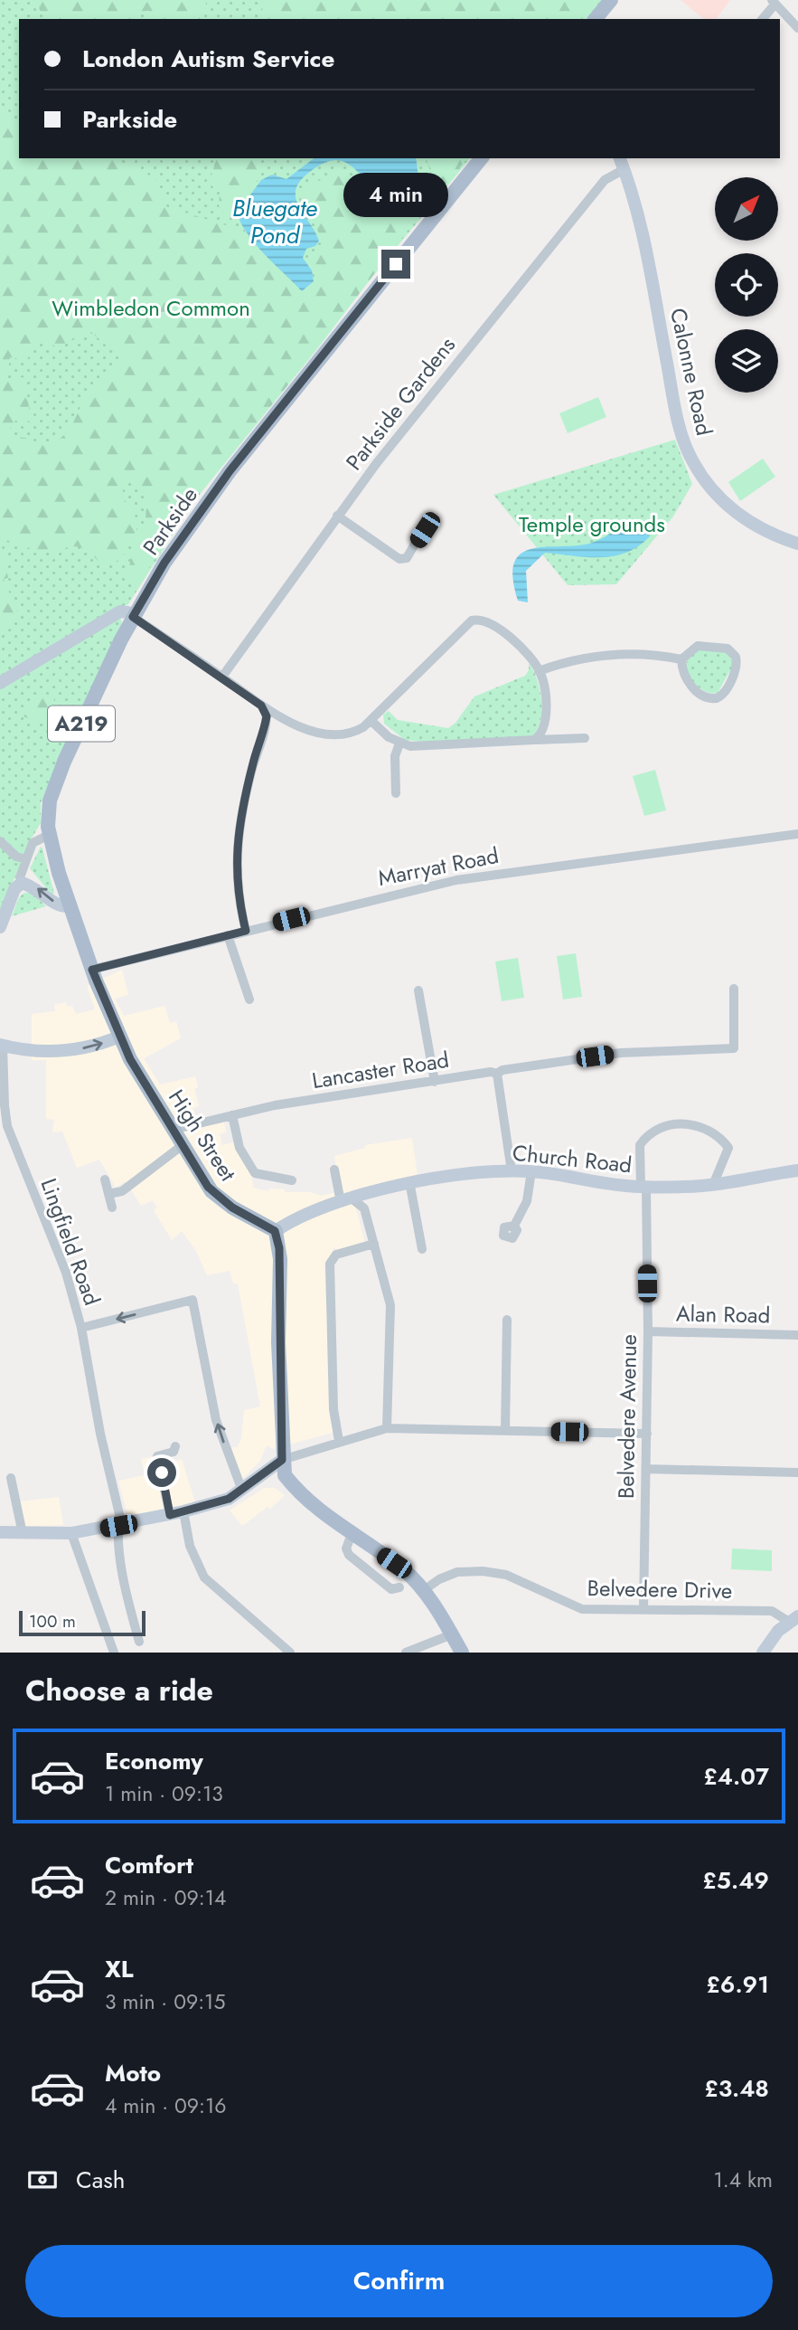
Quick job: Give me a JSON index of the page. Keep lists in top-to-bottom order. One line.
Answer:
{"streets":{"main road":["Parkside","A219","High Street"],"street":["Calonne Road","Parkside Gardens","Marryat Road","Lancaster Road","Church Road","Lingfield Road","Alan Road","Belvedere Avenue","Belvedere Drive"]},"crossings":[["Calonne Road","Parkside Gardens"],["Parkside","Marryat Road"],["Parkside","High Street"],["Marryat Road","High Street"],["Lancaster Road","High Street"],["High Street","Church Road"],["Church Road","Belvedere Avenue"],["Alan Road","Belvedere Avenue"],["Belvedere Avenue","Belvedere Drive"]],"water":["Bluegate Pond"],"parks":["Wimbledon Common","Temple grounds"],"scale_bar":"100 m","north":"top right","page":{"banner":["London Autism Service","Parkside"],"bubble":"4 min","scale":"100 m","heading":"Choose a ride","list":[{"name":"Economy","note":"1 min · 09:13","value":"£4.07"},{"name":"Comfort","note":"2 min · 09:14","value":"£5.49"},{"name":"XL","note":"3 min · 09:15","value":"£6.91"},{"name":"Moto","note":"4 min · 09:16","value":"£3.48"}],"pay":["Cash","1.4 km"],"buttons":"Confirm"}}
